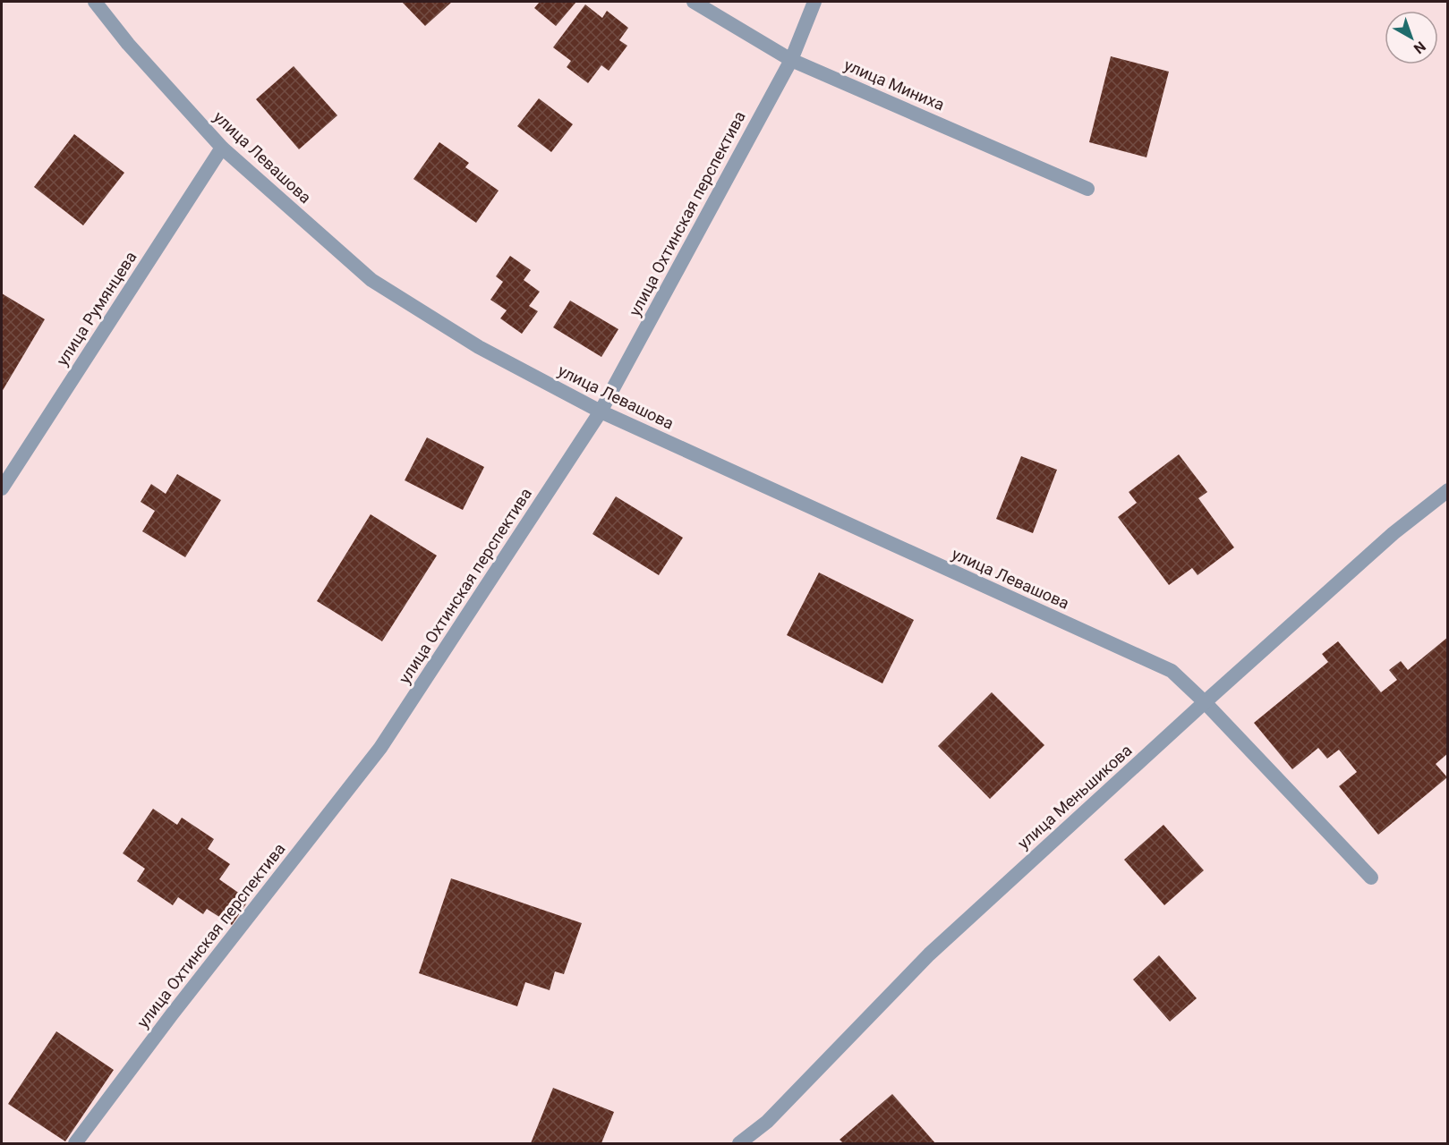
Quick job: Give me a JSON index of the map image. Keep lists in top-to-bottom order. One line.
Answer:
{"streets":{"street":["улица Миниха","улица Левашова","улица Охтинская перспектива","улица Румянцева","улица Меньшикова"]},"crossings":[["улица Миниха","улица Охтинская перспектива"],["улица Левашова","улица Охтинская перспектива"],["улица Левашова","улица Румянцева"],["улица Левашова","улица Меньшикова"]],"north":"bottom right"}
